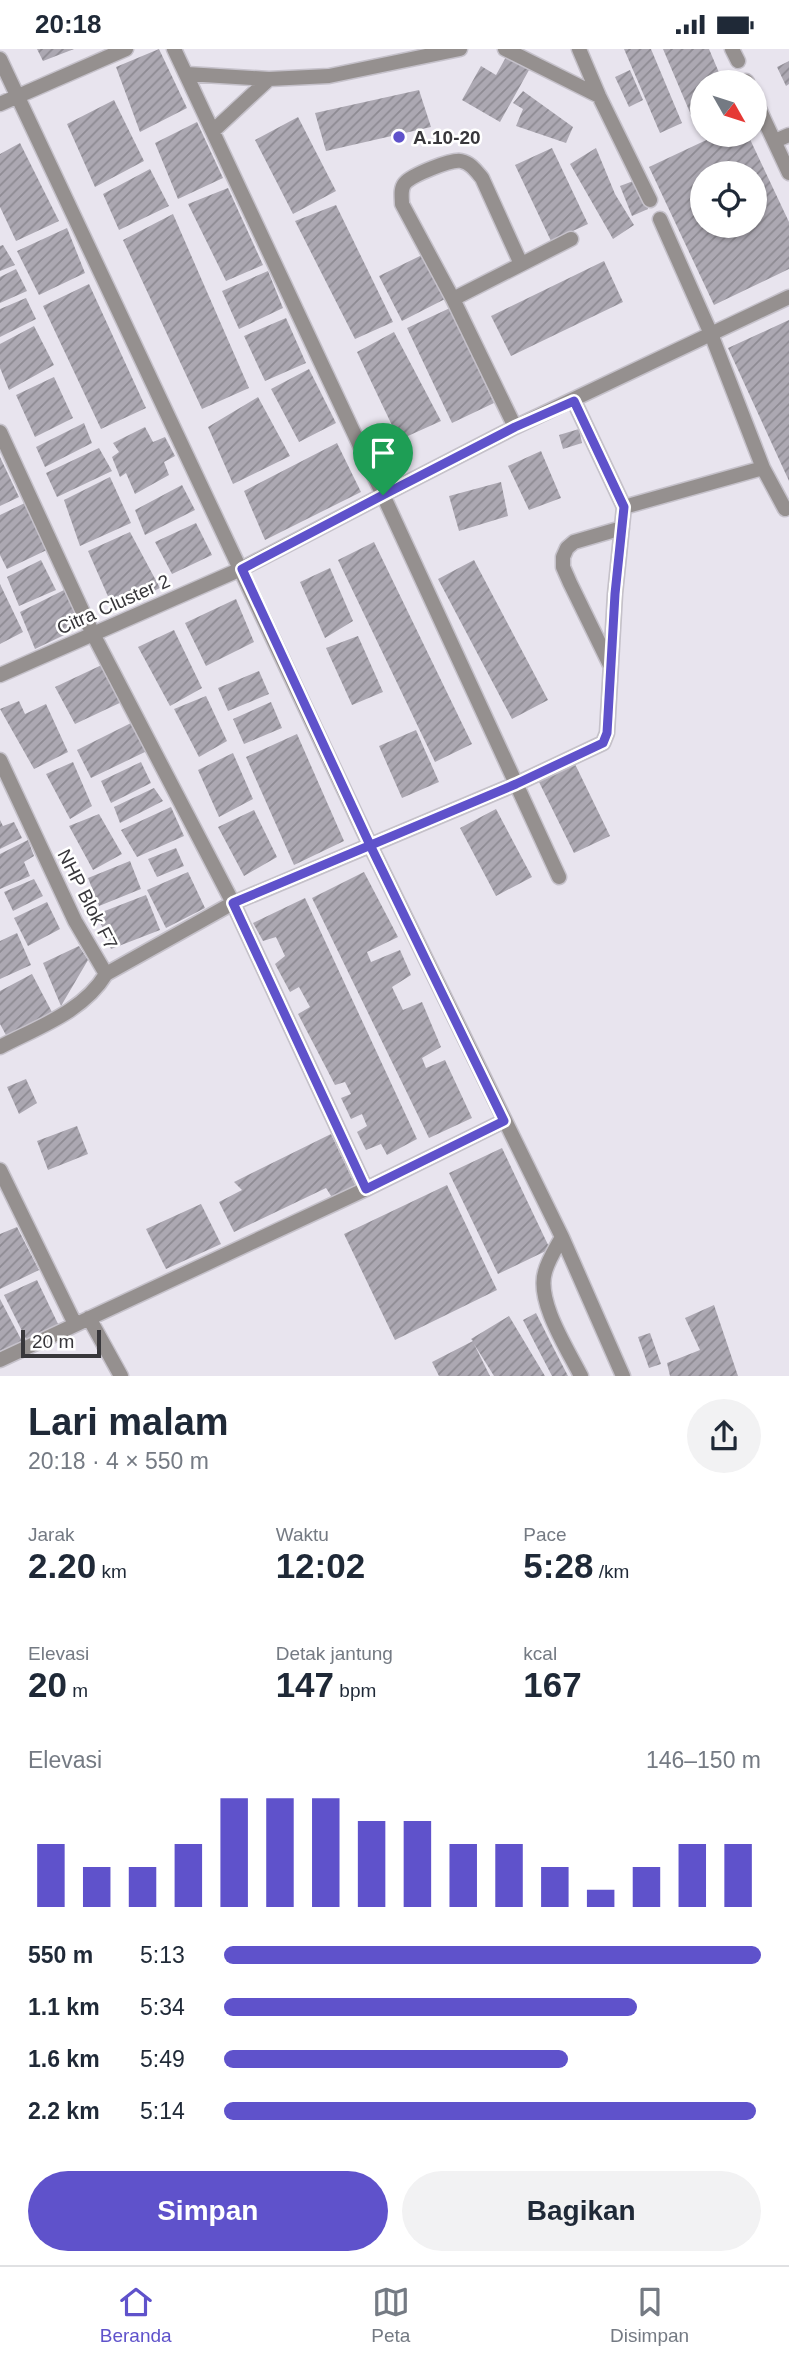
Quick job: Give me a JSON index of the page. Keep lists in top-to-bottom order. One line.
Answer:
{"streets":{"street":["Citra Cluster 2","NHP Blok F7"]},"places":["A.10-20"],"scale_bar":"20 m","north":"bottom right","page":{"status":"20:18","scale":"20 m","heading":["Lari malam","20:18 · 4 × 550 m"],"stats":[["Jarak","2.20 km"],["Waktu","12:02"],["Pace","5:28 /km"],["Elevasi","20 m"],["Detak jantung","147 bpm"],["kcal","167"]],"chart":["Elevasi","146–150 m"],"list":[{"name":"550 m","note":"5:13"},{"name":"1.1 km","note":"5:34"},{"name":"1.6 km","note":"5:49"},{"name":"2.2 km","note":"5:14"}],"buttons":["Simpan","Bagikan"],"tabs":["Beranda","Peta","Disimpan"]}}
